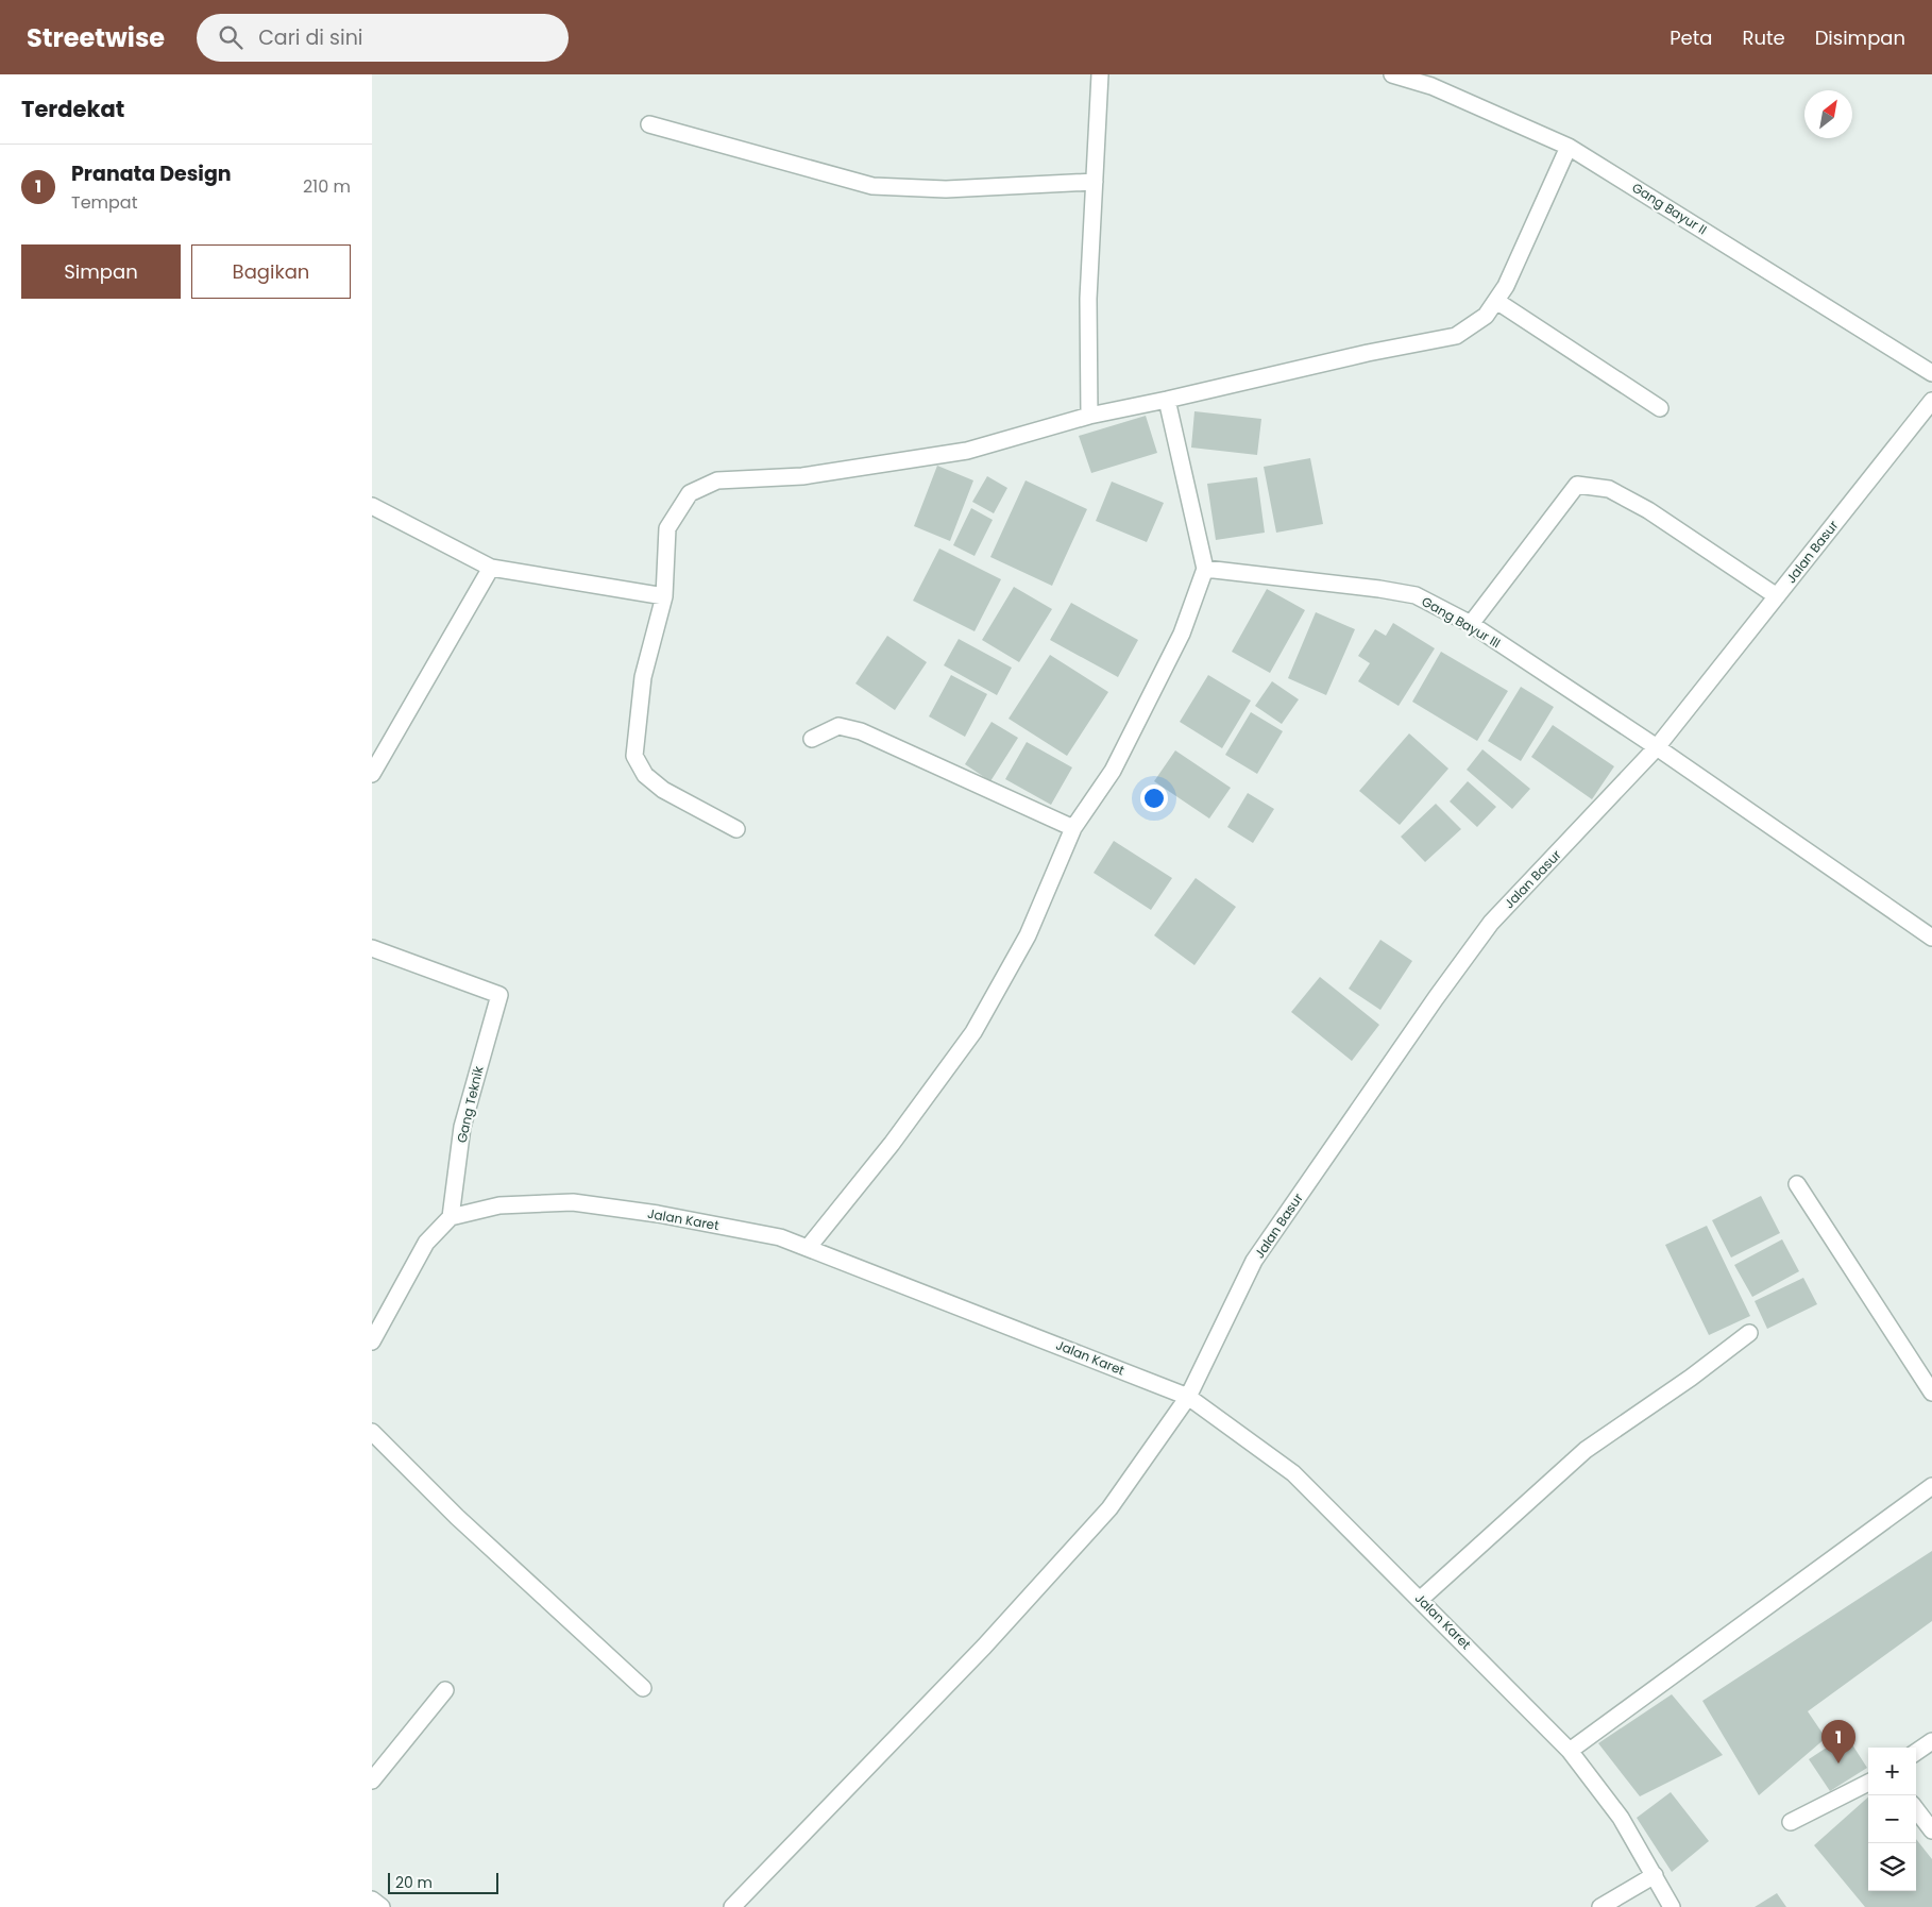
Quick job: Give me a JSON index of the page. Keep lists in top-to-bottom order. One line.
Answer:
{"streets":{"street":["Gang Bayur II","Jalan Basur","Gang Bayur III","Gang Teknik","Jalan Karet"]},"crossings":[["Jalan Basur","Gang Bayur III"],["Jalan Basur","Jalan Karet"],["Gang Teknik","Jalan Karet"]],"scale_bar":"20 m","north":"top right","page":{"header":"Streetwise","search":"Cari di sini","nav":["Peta","Rute","Disimpan"],"heading":"Terdekat","list":[{"mark":"1","name":"Pranata Design","note":"Tempat","value":"210 m"}],"buttons":["Simpan","Bagikan"],"pins":"1","map_buttons":["+","−"],"scale":"20 m"}}
